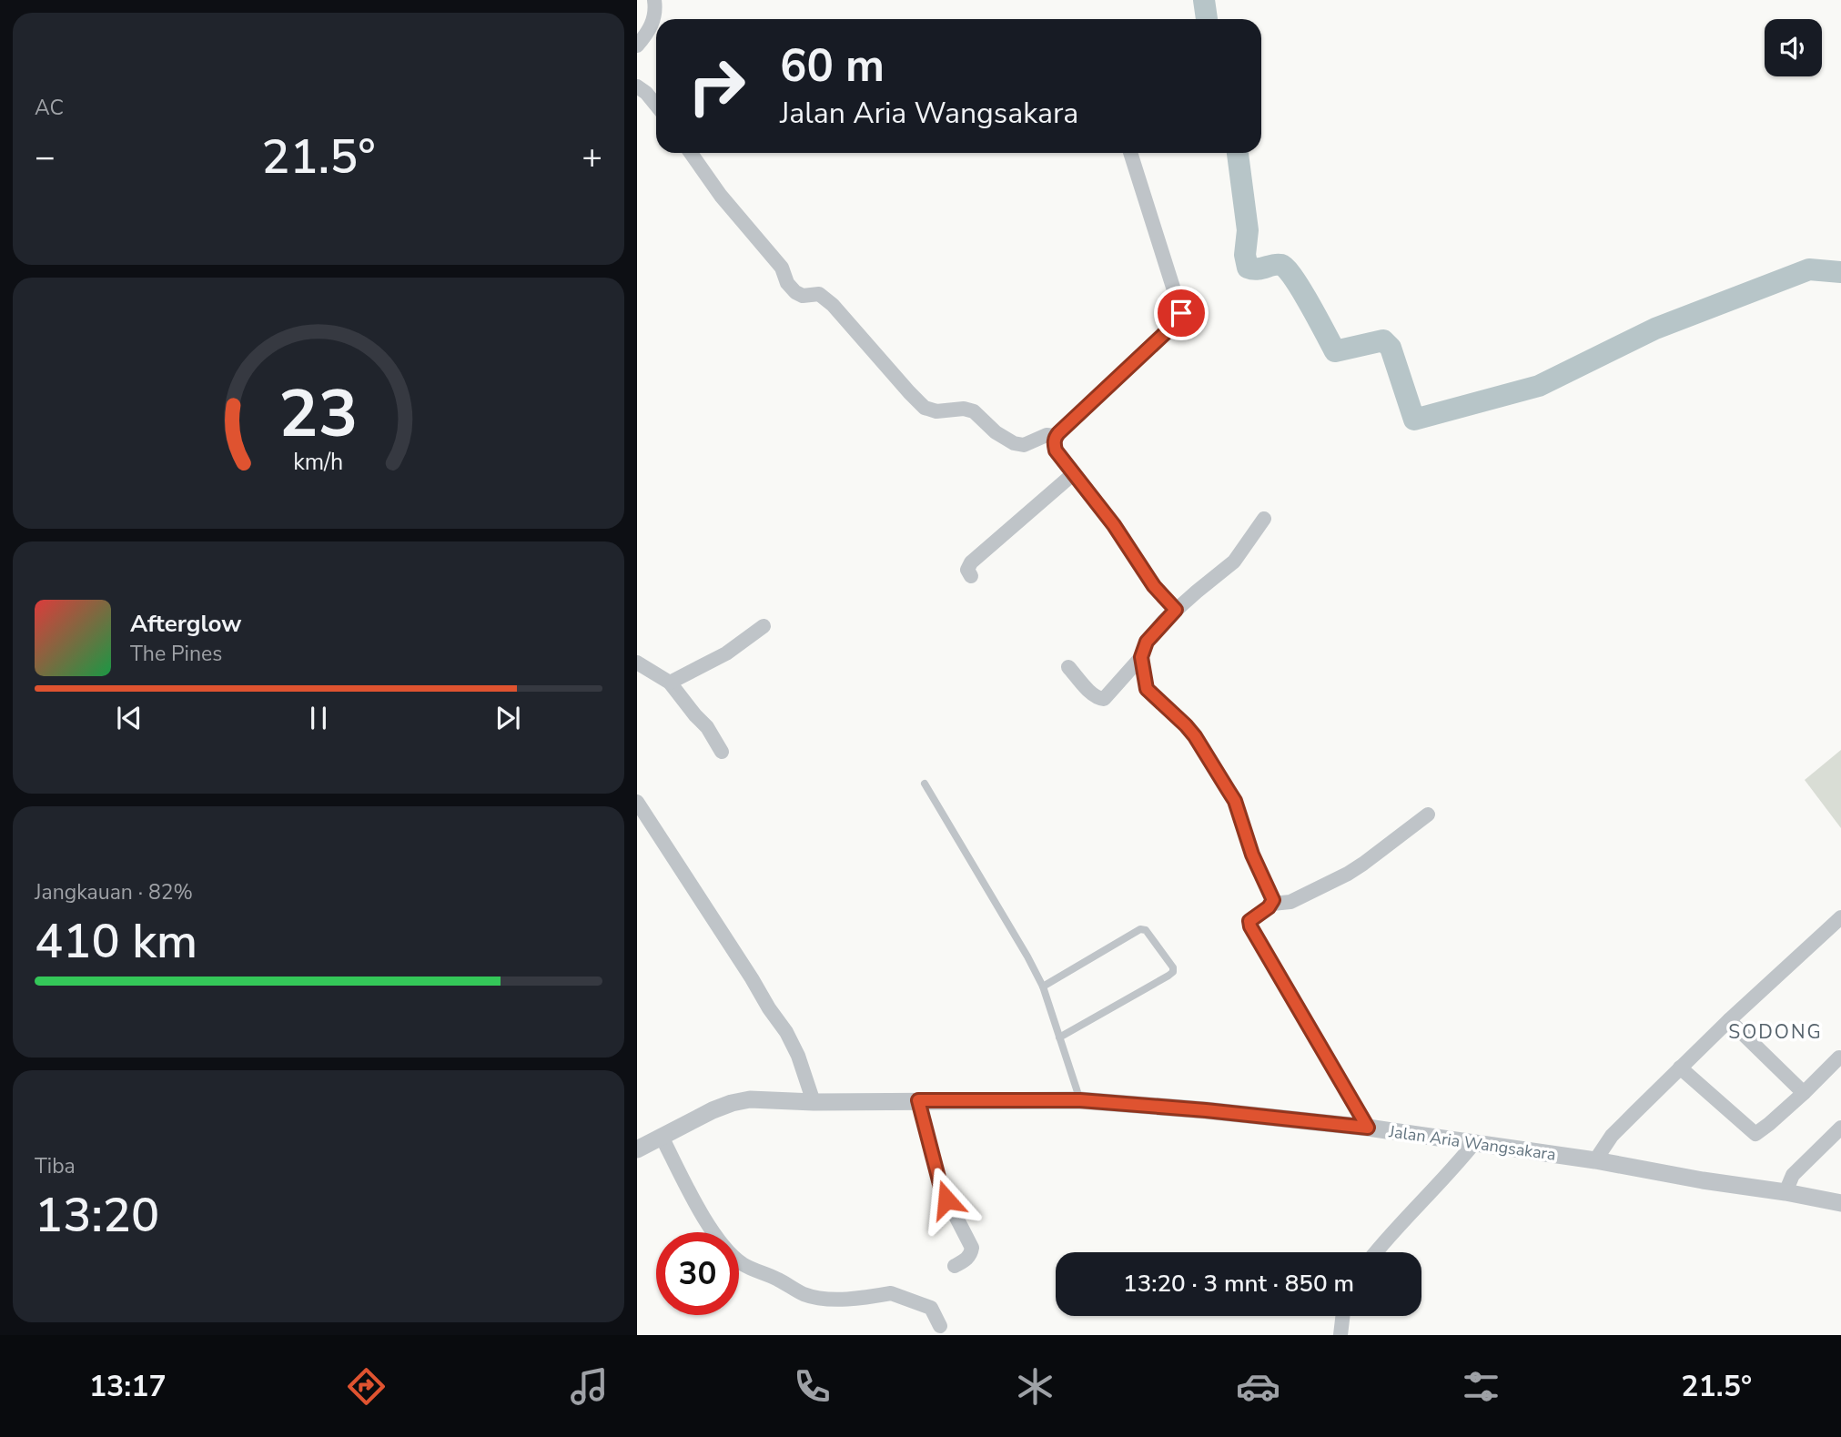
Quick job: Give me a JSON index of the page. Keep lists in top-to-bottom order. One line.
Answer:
{"streets":{"street":["Jalan Aria Wangsakara"]},"districts":["SODONG"],"page":{"tile":["AC",["Jangkauan · 82%","410 km"],["Tiba","13:20"]],"turn":["60 m","Jalan Aria Wangsakara"],"heat":["−","21.5°","+"],"song":["Afterglow","The Pines"],"limit":"30","trip":"13:20 · 3 mnt · 850 m","tabs":["13:17","21.5°"],"gauge":["23","km/h"]}}
